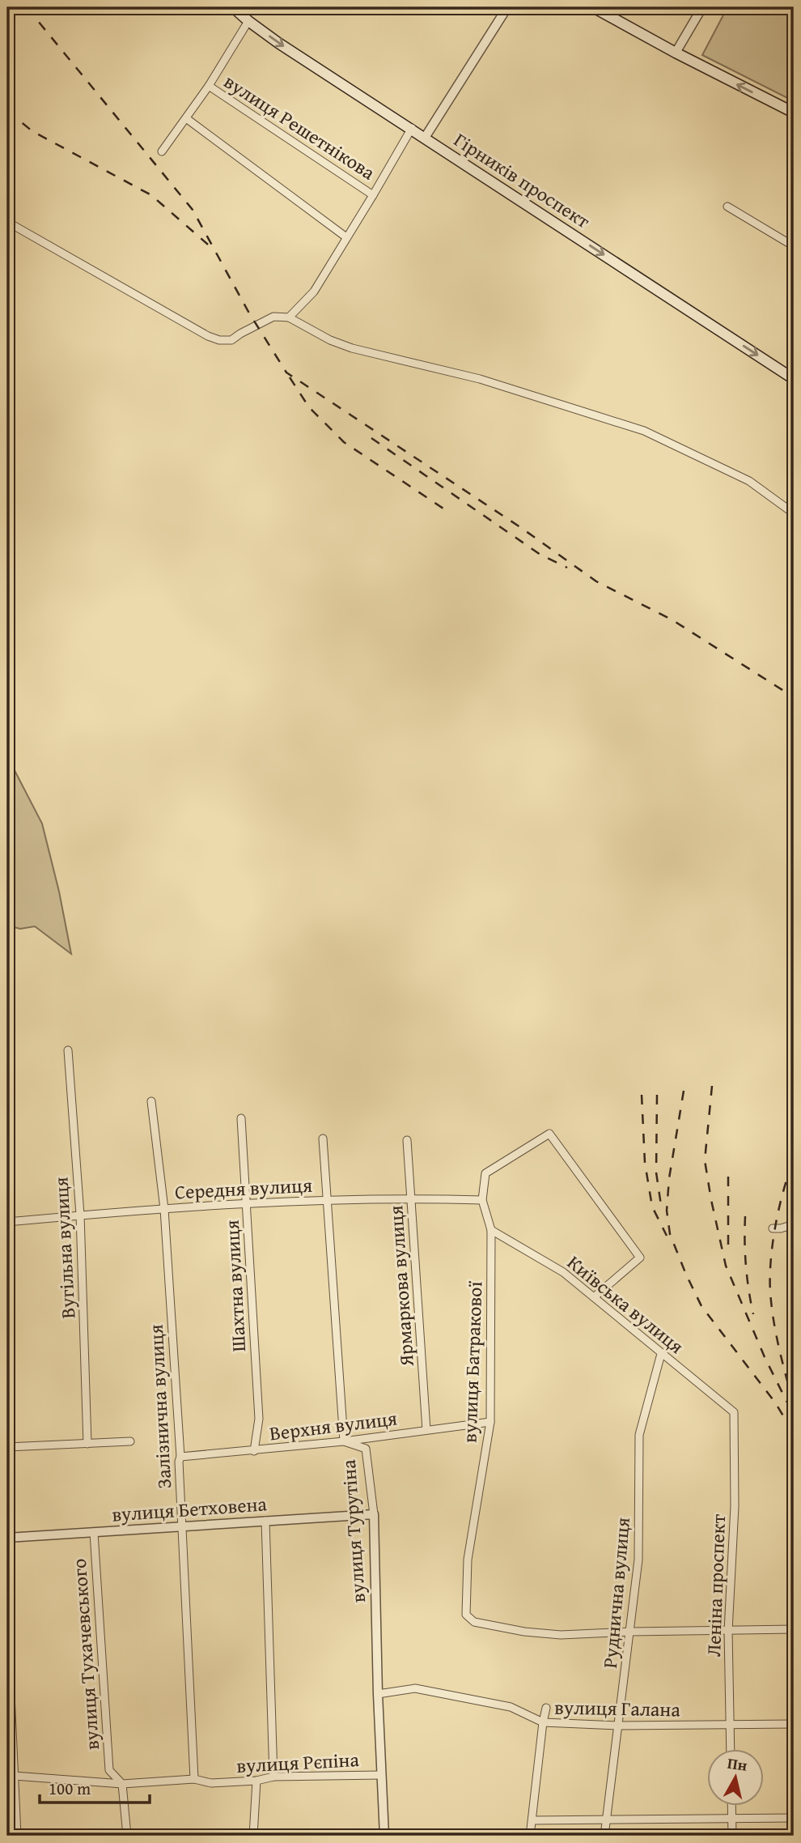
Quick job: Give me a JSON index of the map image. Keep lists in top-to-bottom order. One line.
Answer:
{"streets":{"main road":["Гірників проспект"],"street":["вулиця Решетнікова","Середня вулиця","Вугільна вулиця","Шахтна вулиця","Ярмаркова вулиця","Київська вулиця","вулиця Батракової","Залізнична вулиця","Верхня вулиця","вулиця Бетховена","вулиця Турутіна","Леніна проспект","Руднична вулиця","вулиця Тухачевського","вулиця Галана","вулиця Рєпіна"]},"crossings":[["Середня вулиця","Вугільна вулиця"],["Середня вулиця","Шахтна вулиця"],["Середня вулиця","Ярмаркова вулиця"],["Середня вулиця","вулиця Батракової"],["Середня вулиця","Залізнична вулиця"],["Середня вулиця","вулиця Турутіна"],["Шахтна вулиця","Верхня вулиця"],["Ярмаркова вулиця","Верхня вулиця"],["Київська вулиця","вулиця Батракової"],["Київська вулиця","Леніна проспект"],["Київська вулиця","Руднична вулиця"],["вулиця Батракової","Верхня вулиця"],["вулиця Батракової","Руднична вулиця"],["Залізнична вулиця","Верхня вулиця"],["Залізнична вулиця","вулиця Бетховена"],["Залізнична вулиця","вулиця Рєпіна"],["Верхня вулиця","вулиця Турутіна"],["вулиця Бетховена","вулиця Турутіна"],["вулиця Бетховена","вулиця Тухачевського"],["вулиця Турутіна","вулиця Галана"],["вулиця Турутіна","вулиця Рєпіна"],["Леніна проспект","вулиця Галана"],["Руднична вулиця","вулиця Галана"],["вулиця Тухачевського","вулиця Рєпіна"]],"one_way":["Гірників проспект"],"scale_bar":"100 m","north":"top"}
